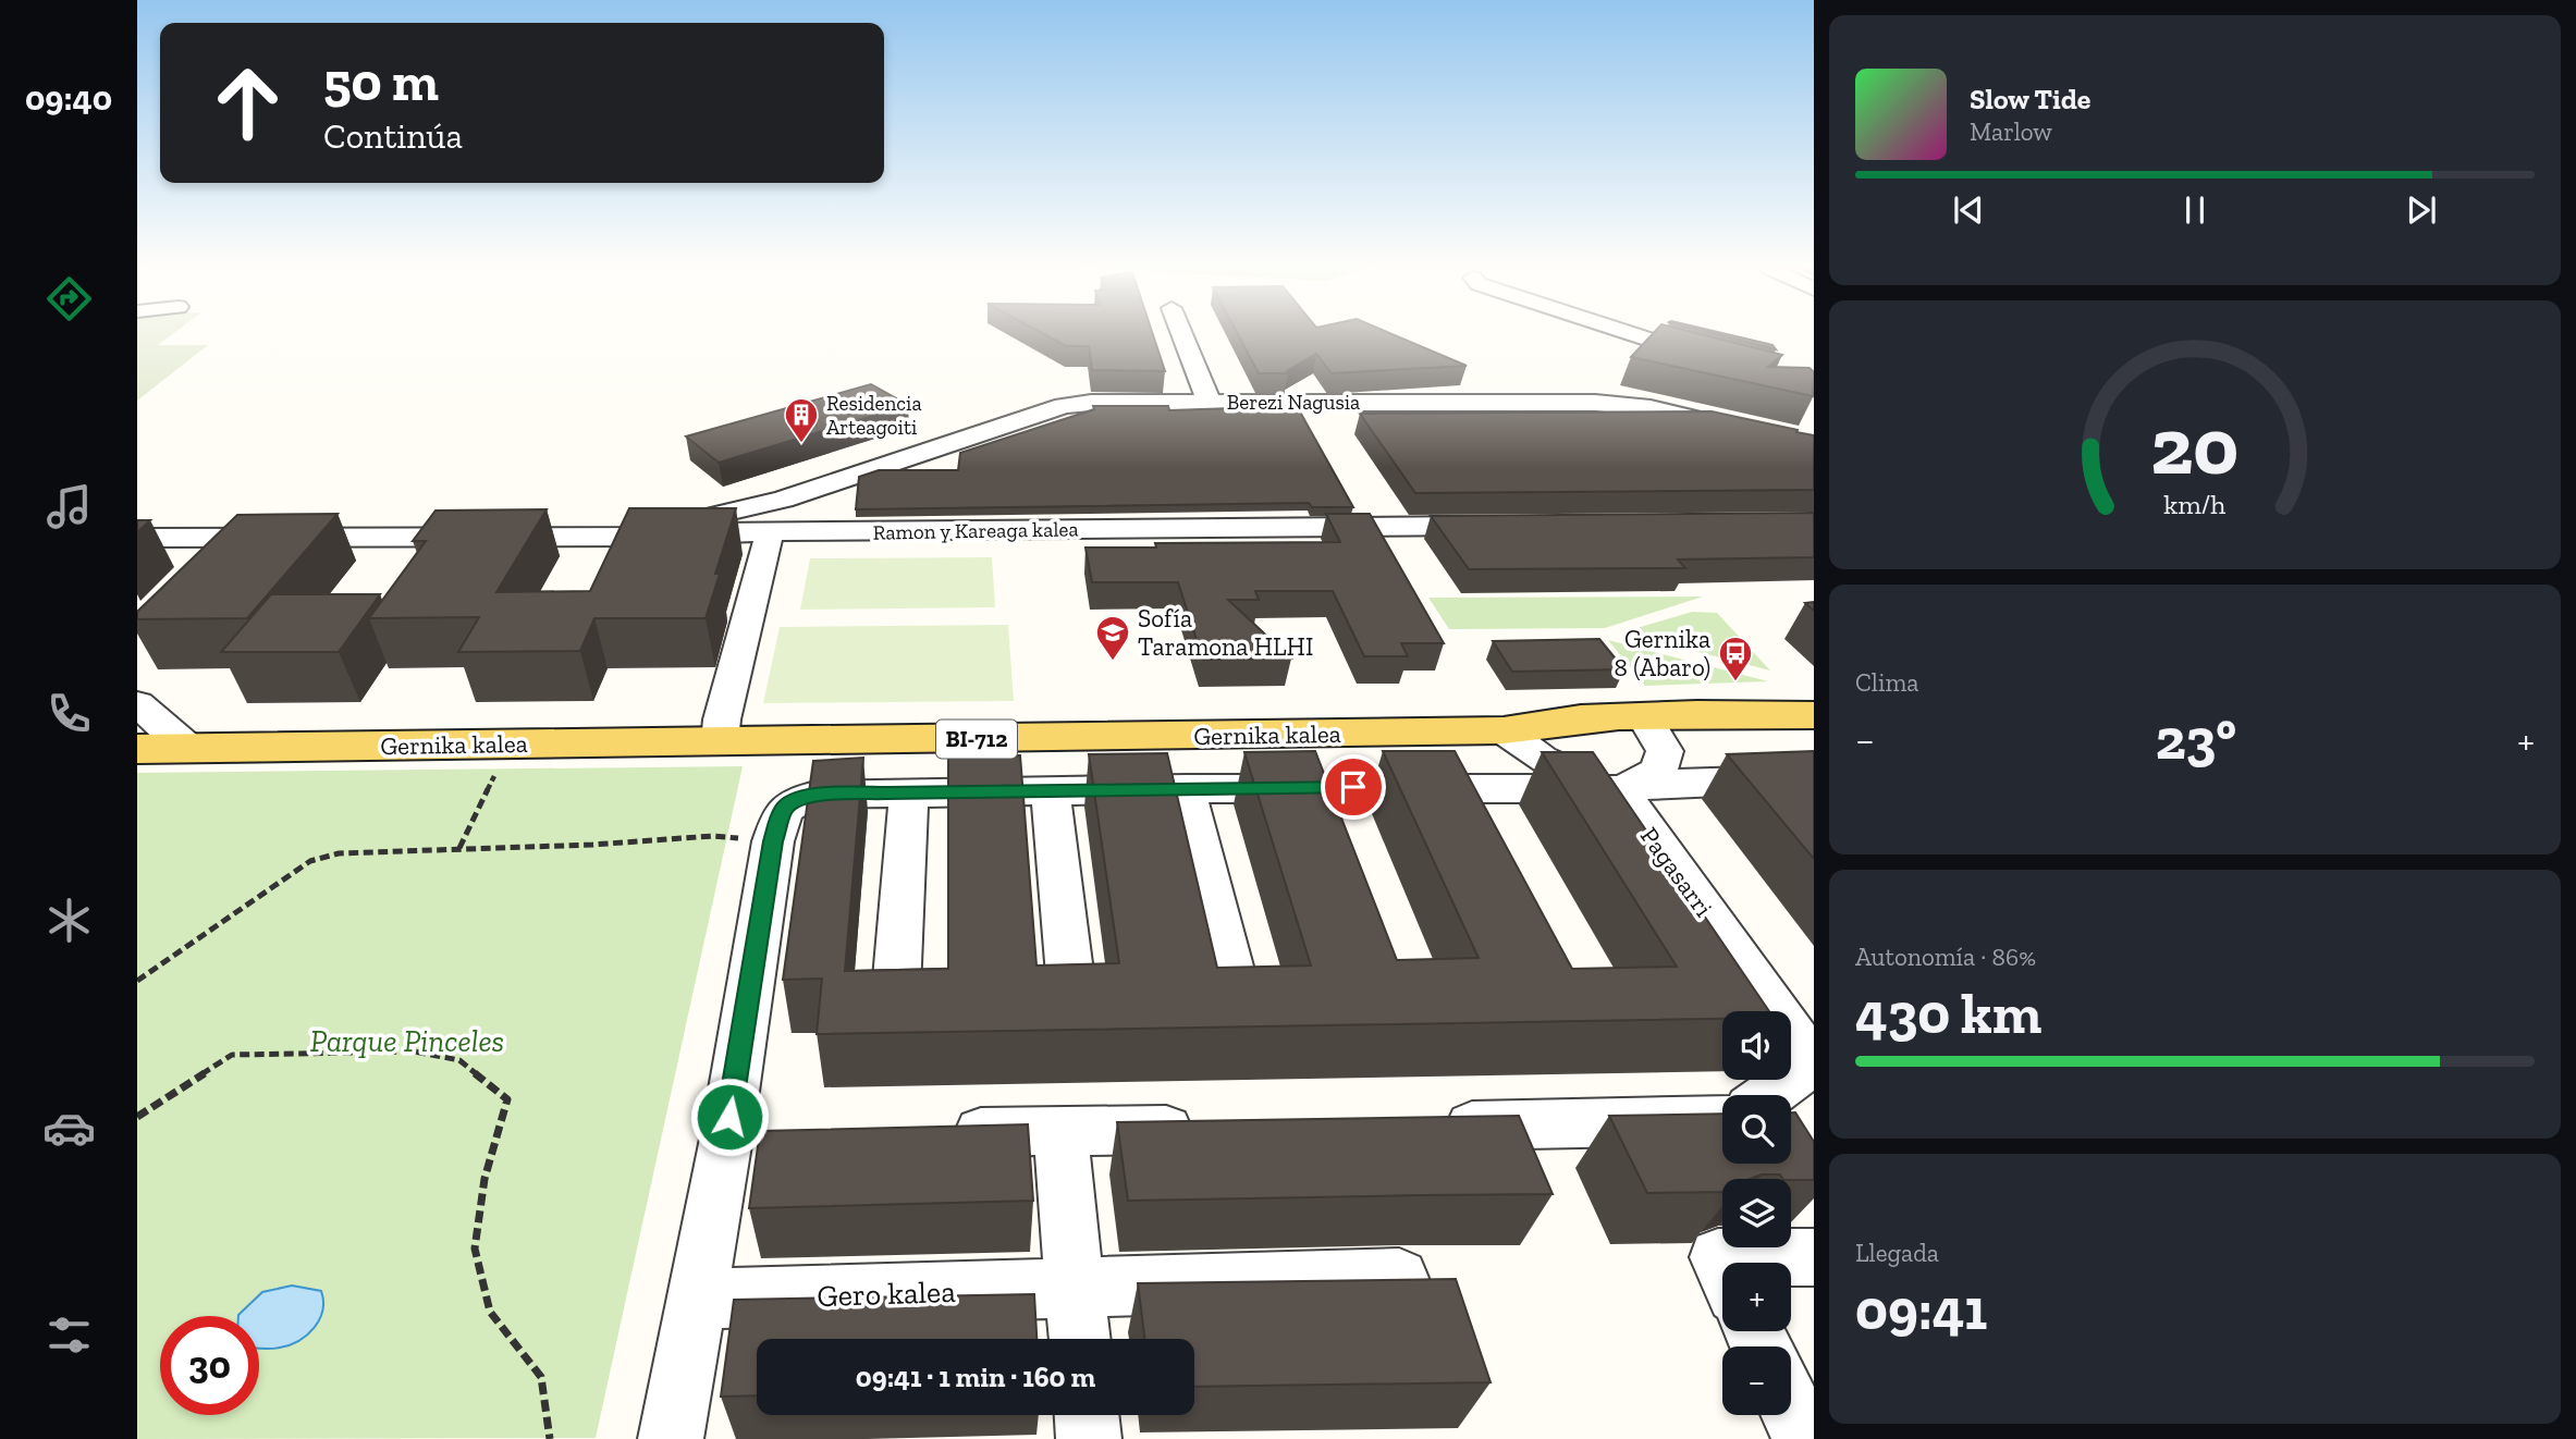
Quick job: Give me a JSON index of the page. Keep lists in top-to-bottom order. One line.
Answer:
{"streets":{"main road":["Gernika kalea","BI-712"],"street":["Berezi Nagusia","Ramon y Kareaga kalea","Pagasarri","Gero kalea"]},"crossings":[["Berezi Nagusia","Ramon y Kareaga kalea"]],"parks":["Parque Pinceles"],"places":{"building":["Residencia Arteagoiti"],"school or university":["Sofía Taramona HLHI"],"bus stop":["Gernika 8 (Abaro)"]},"page":{"tabs":"09:40","turn":["50 m","Continúa"],"song":["Slow Tide","Marlow"],"tile":["Clima",["Autonomía · 86%","430 km"],["Llegada","09:41"]],"heat":["−","23°","+"],"map_buttons":["+","−"],"limit":"30","trip":"09:41 · 1 min · 160 m","gauge":["20","km/h"]}}
